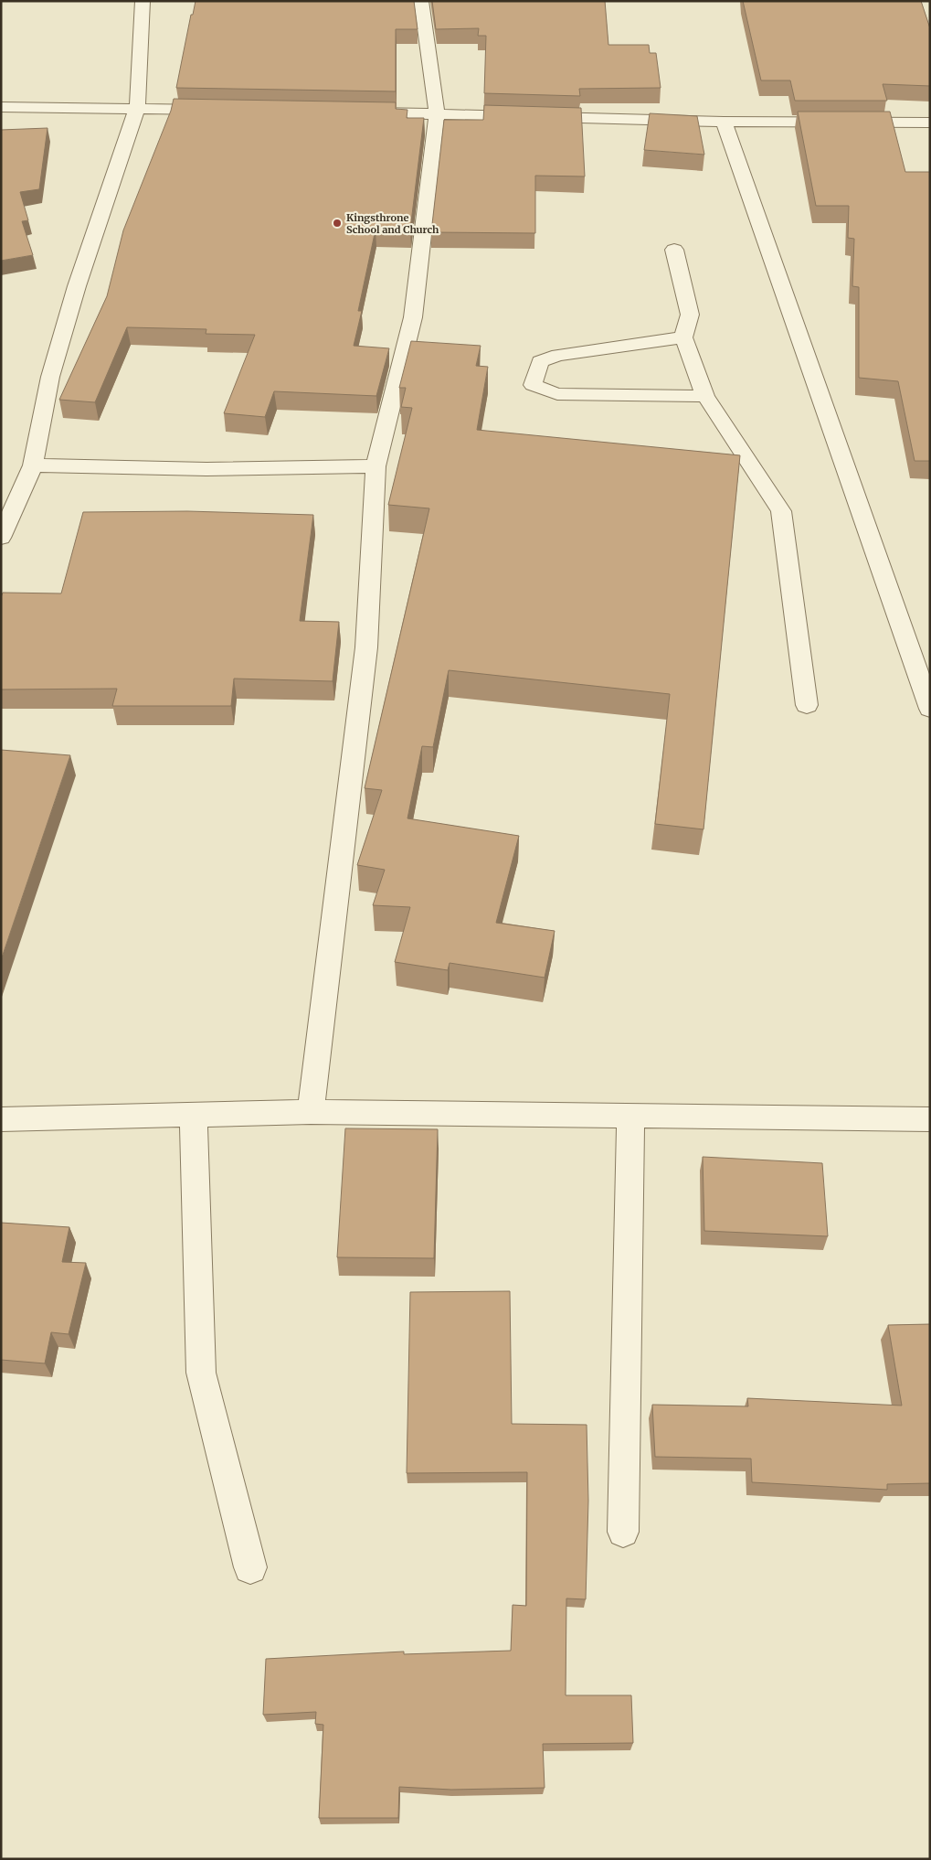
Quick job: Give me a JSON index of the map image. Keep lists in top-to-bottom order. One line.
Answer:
{"places":["Kingsthrone School and Church"]}
